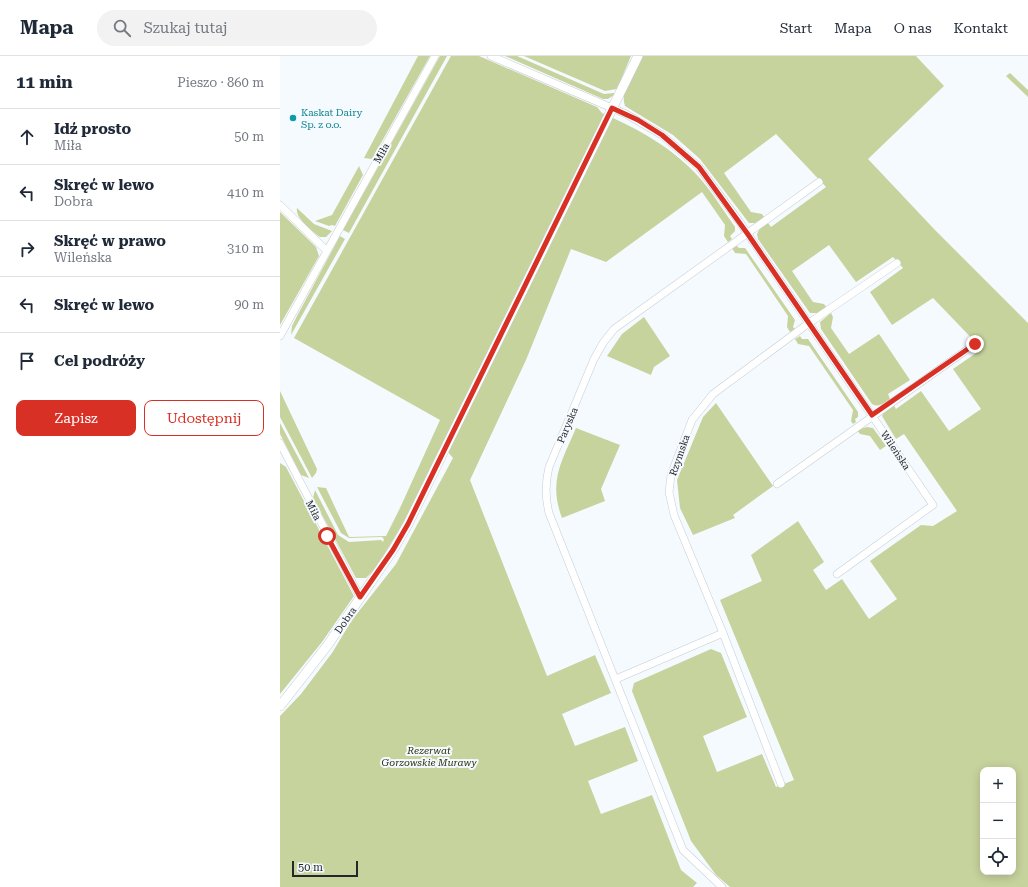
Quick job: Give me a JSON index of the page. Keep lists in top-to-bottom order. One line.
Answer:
{"streets":{"street":["Miła","Paryska","Wileńska","Rzymska","Dobra"]},"crossings":[["Miła","Dobra"],["Paryska","Wileńska"],["Wileńska","Rzymska"],["Wileńska","Dobra"]],"parks":["Rezerwat Gorzowskie Murawy"],"places":["Kaskat Dairy Sp. z o.o."],"scale_bar":"50 m","page":{"header":"Mapa","search":"Szukaj tutaj","nav":["Start","Mapa","O nas","Kontakt"],"heading":["11 min","Pieszo · 860 m"],"list":[["Idź prosto","Miła","50 m"],["Skręć w lewo","Dobra","410 m"],["Skręć w prawo","Wileńska","310 m"],["Skręć w lewo","90 m"],"Cel podróży"],"buttons":["Zapisz","Udostępnij"],"map_buttons":["+","−"],"scale":"50 m"}}
